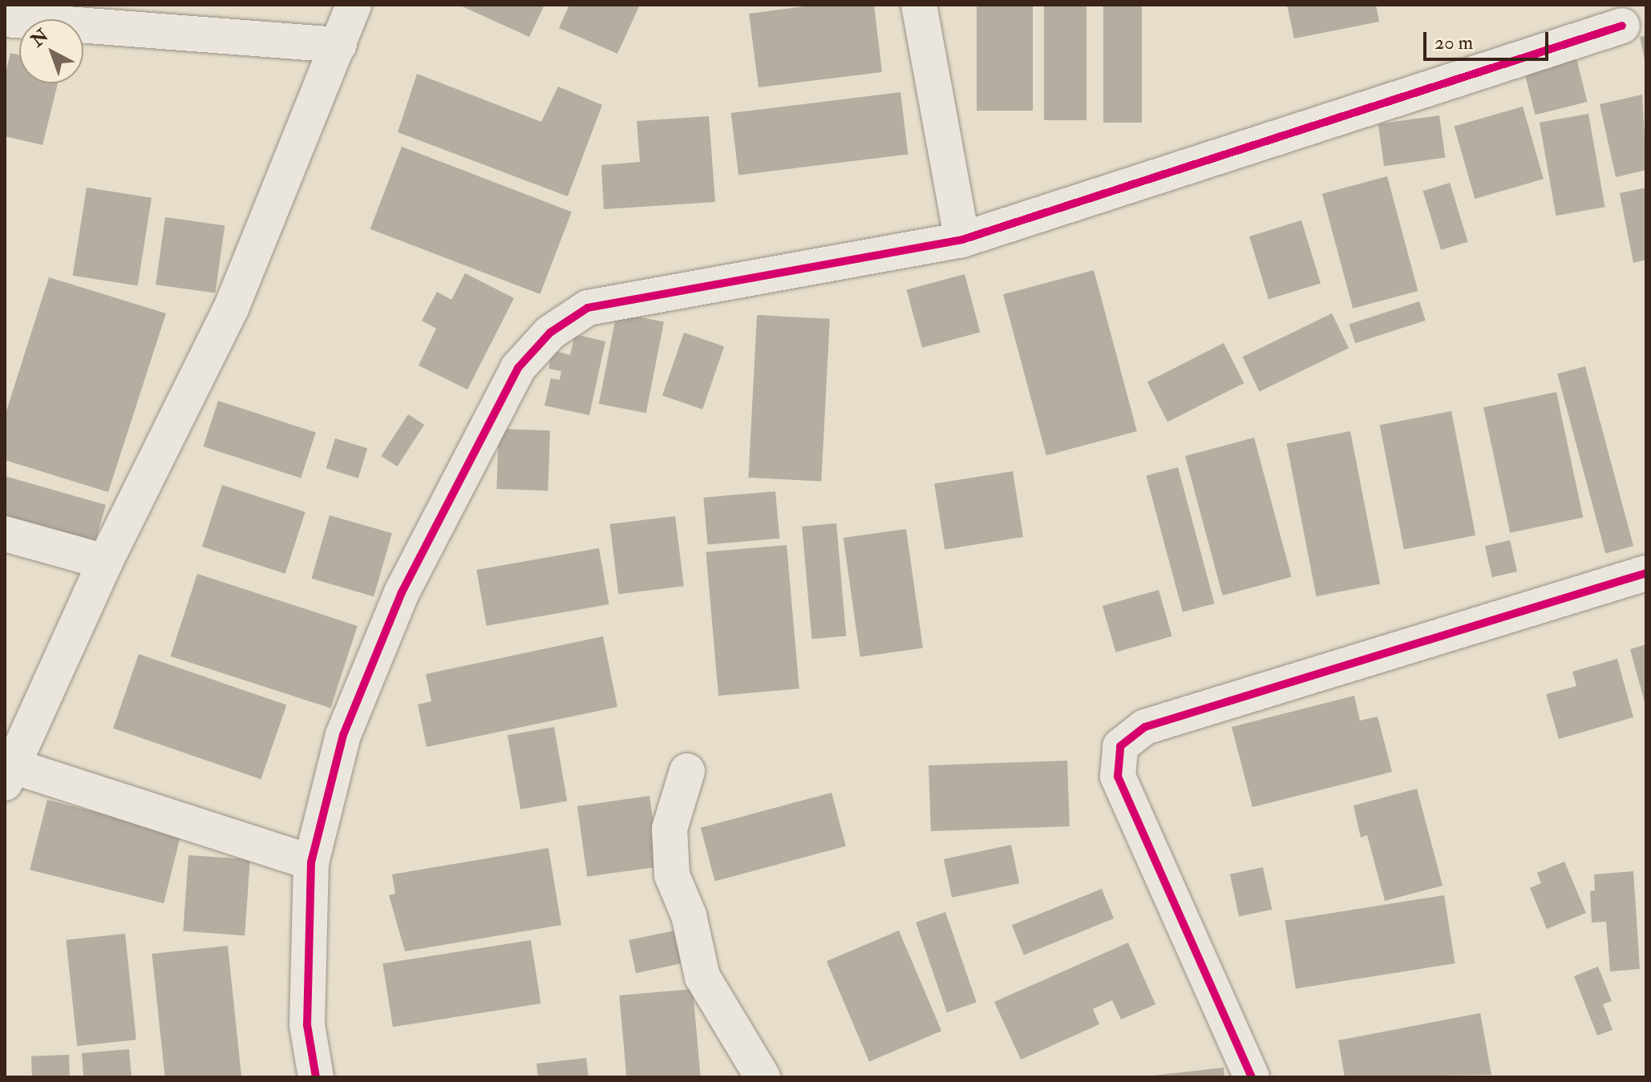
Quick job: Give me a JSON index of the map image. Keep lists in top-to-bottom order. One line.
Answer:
{"scale_bar":"20 m","north":"top left"}
